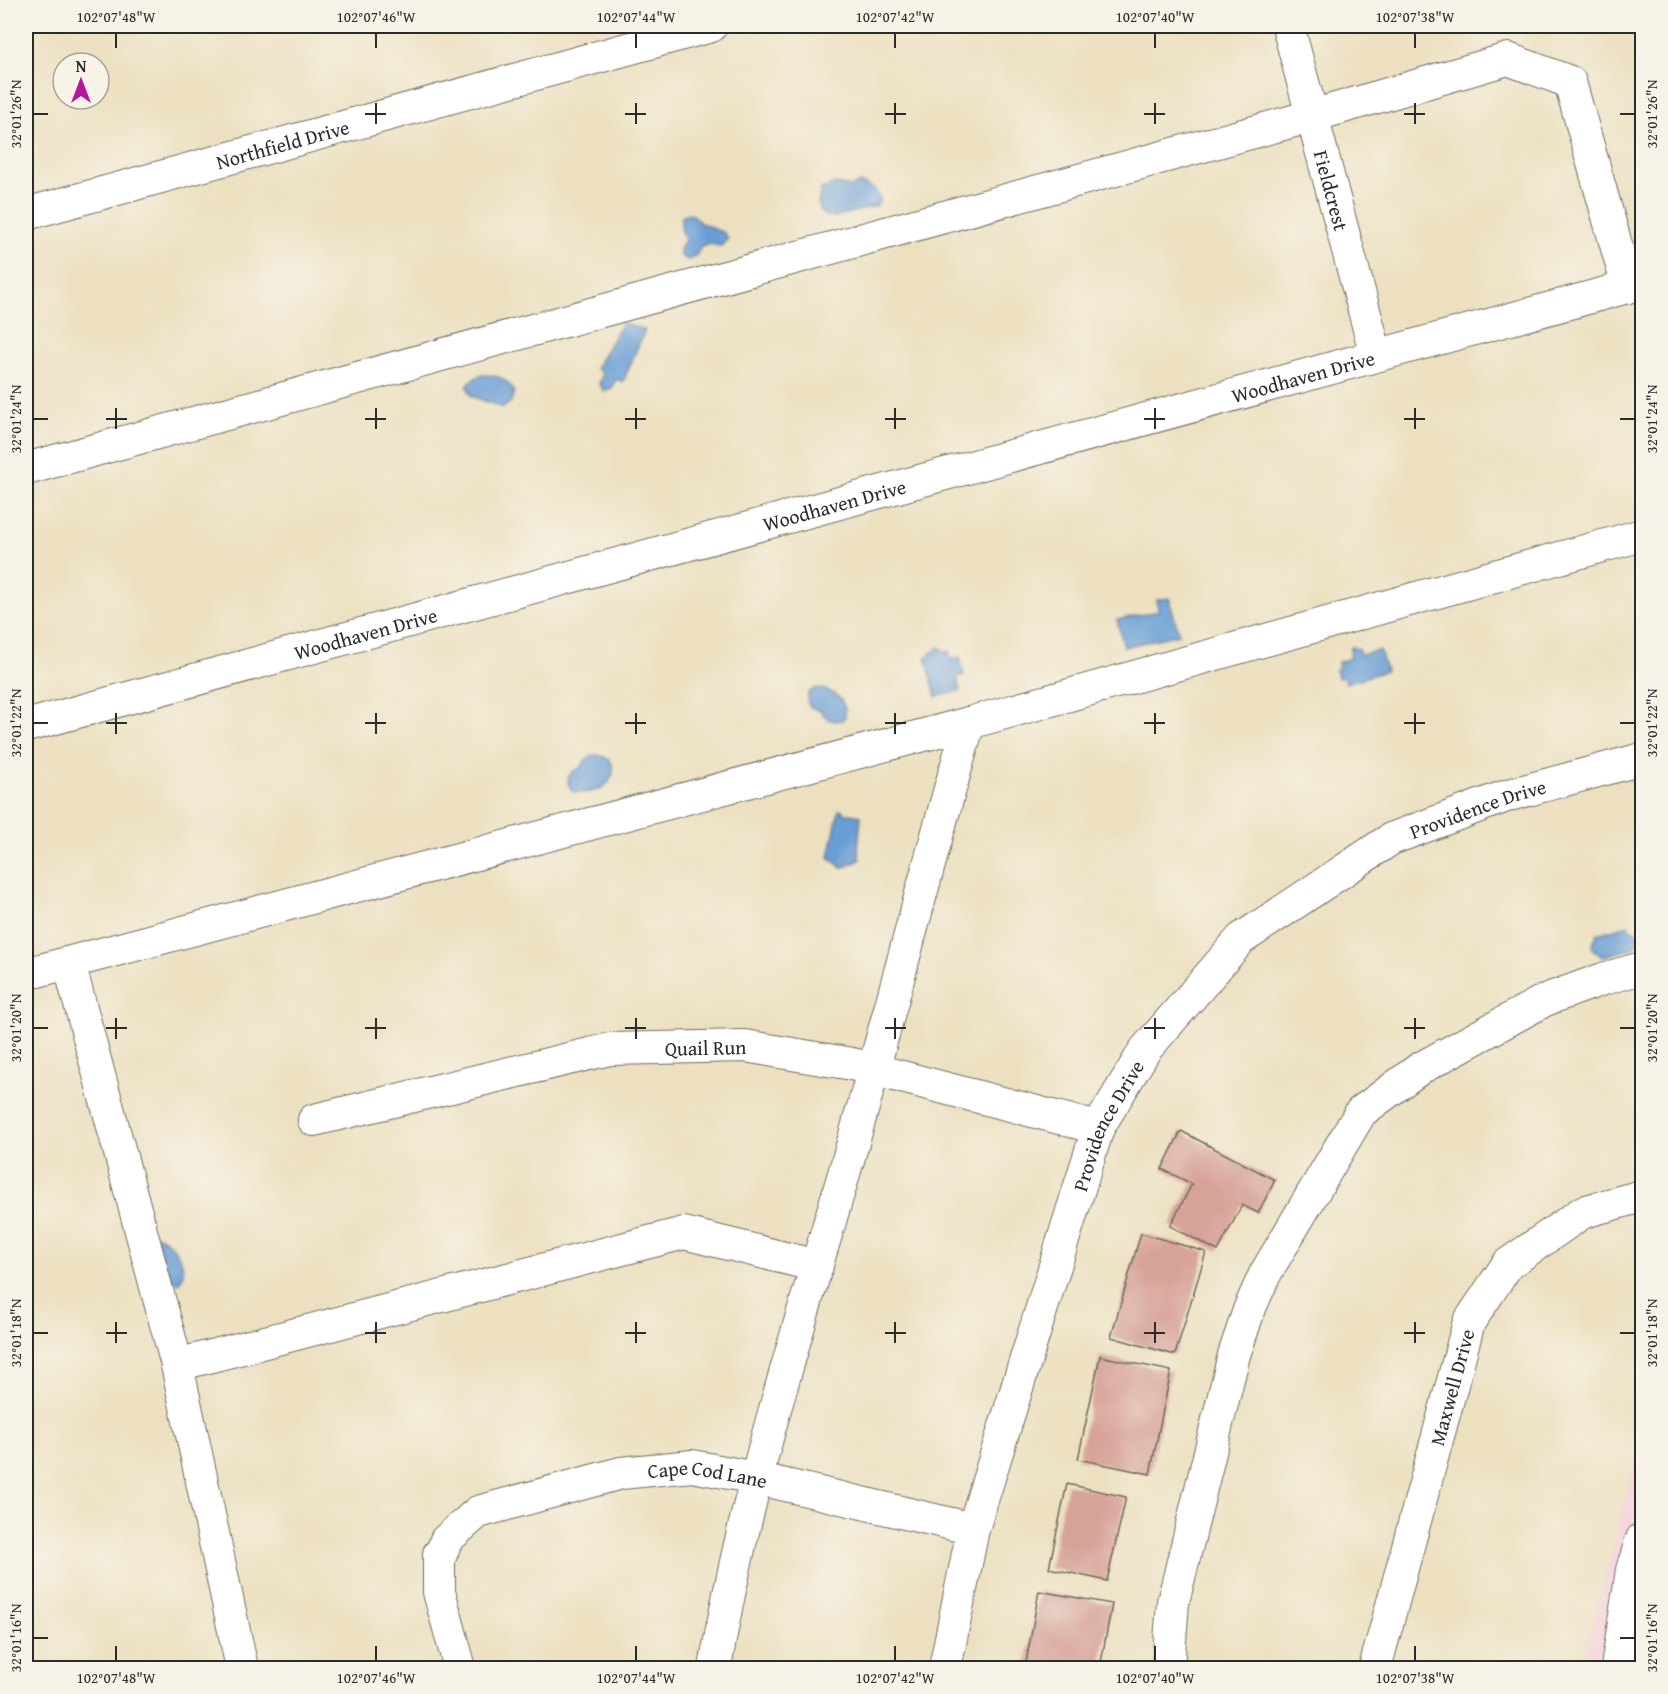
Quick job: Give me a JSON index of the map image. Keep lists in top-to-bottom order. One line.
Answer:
{"streets":{"street":["Northfield Drive","Fieldcrest","Woodhaven Drive","Providence Drive","Quail Run","Maxwell Drive","Cape Cod Lane"]},"crossings":[["Fieldcrest","Woodhaven Drive"],["Providence Drive","Quail Run"],["Providence Drive","Cape Cod Lane"]],"north":"top","coordinates":["102°07'48\"W","102°07'46\"W","102°07'44\"W","102°07'42\"W","102°07'40\"W","102°07'38\"W","32°01'26\"N","32°01'24\"N","32°01'22\"N","32°01'20\"N","32°01'18\"N","32°01'16\"N"]}
